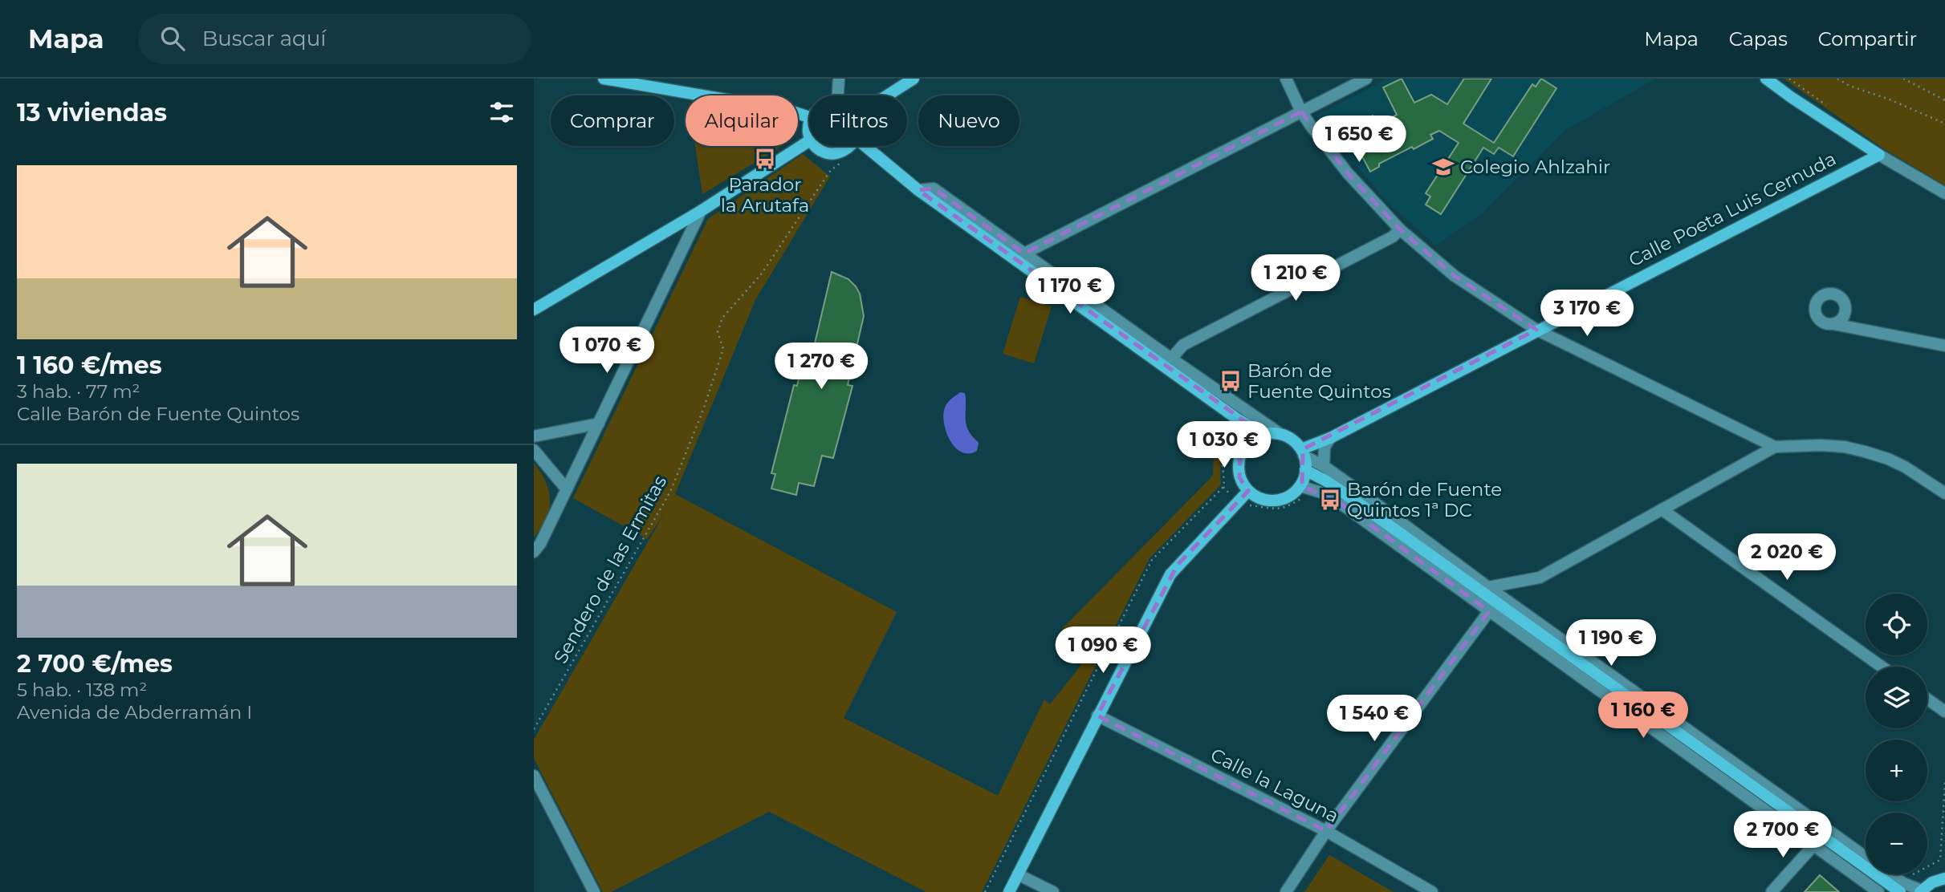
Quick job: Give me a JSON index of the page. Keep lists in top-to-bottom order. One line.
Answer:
{"streets":{"street":["Calle Poeta Luis Cernuda","Calle la Laguna"],"path":["Sendero de las Ermitas"]},"places":{"bus stop":["Parador la Arutafa","Barón de Fuente Quintos","Barón de Fuente Quintos 1ª DC"],"school or university":["Colegio Ahlzahir"]},"page":{"header":"Mapa","search":"Buscar aquí","nav":["Mapa","Capas","Compartir"],"heading":"13 viviendas","chip":["Comprar","Alquilar","Filtros","Nuevo"],"price":["1 650 €","1 210 €","1 170 €","3 170 €","1 070 €","1 270 €","1 030 €","2 020 €","1 190 €","1 090 €","1 160 €","1 540 €","2 700 €"],"list":[{"name":"1 160 €/mes","note":"3 hab. · 77 m² · Calle Barón de Fuente Quintos"},{"name":"2 700 €/mes","note":"5 hab. · 138 m² · Avenida de Abderramán I"}],"map_buttons":["+","−"]}}
